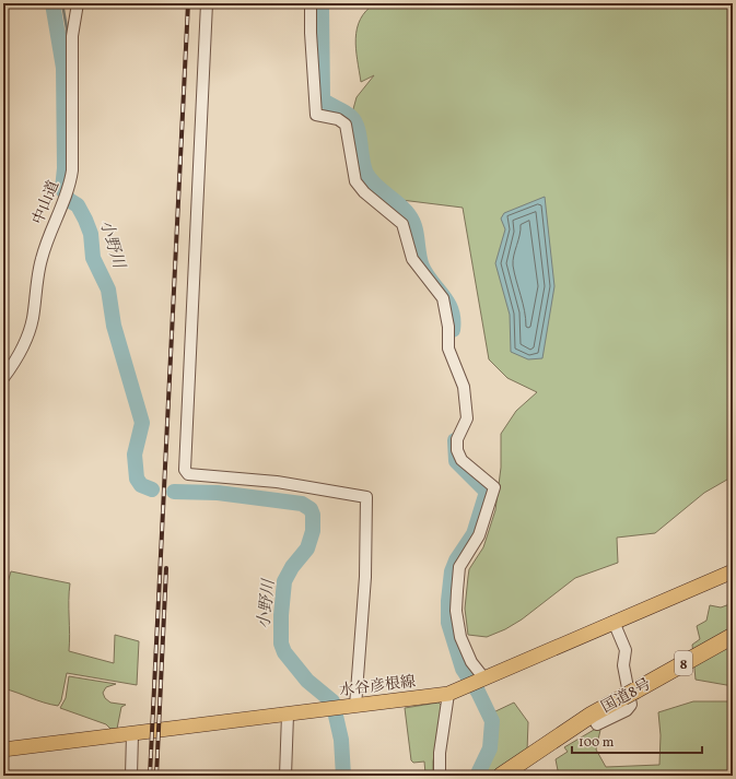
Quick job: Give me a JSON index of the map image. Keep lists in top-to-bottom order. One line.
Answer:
{"streets":{"highway":["8","国道8号"],"main road":["水谷彦根線"],"street":["中山道"]},"water":["小野川"],"scale_bar":"100 m"}
